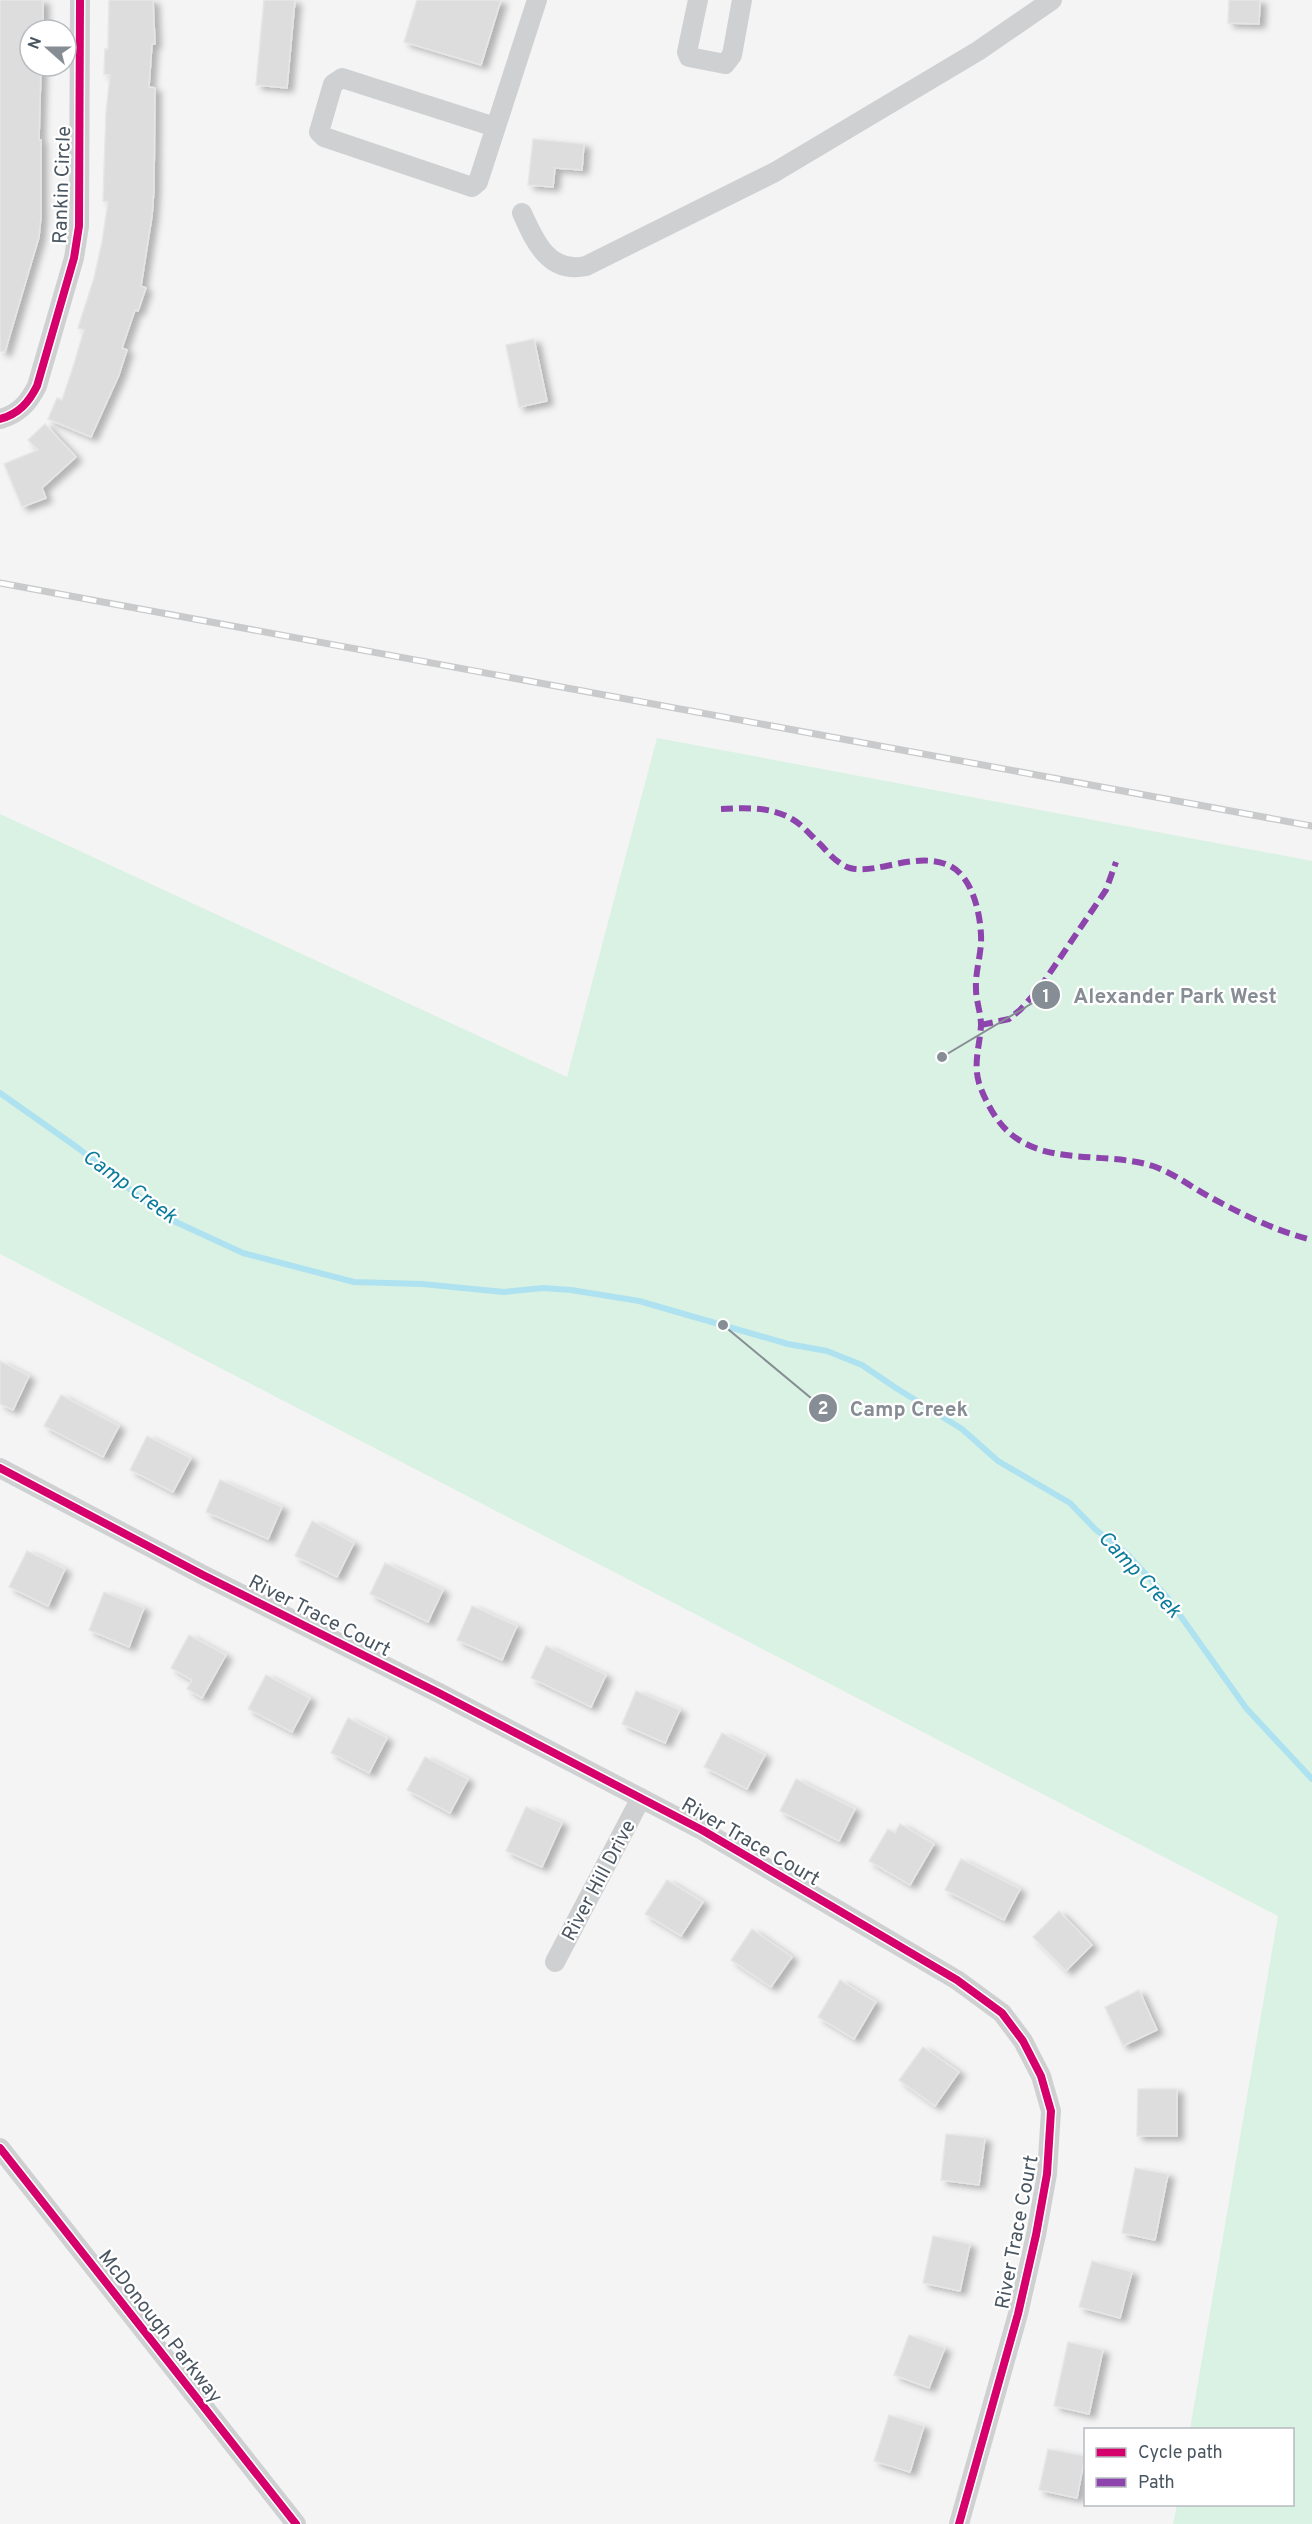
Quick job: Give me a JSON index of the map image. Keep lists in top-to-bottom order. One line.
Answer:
{"streets":{"street":["Rankin Circle","River Trace Court","River Hill Drive","McDonough Parkway"]},"crossings":[["River Trace Court","River Hill Drive"]],"water":["Camp Creek"],"places":["Alexander Park West","Camp Creek"],"legend":["Cycle path","Path"],"north":"left"}
